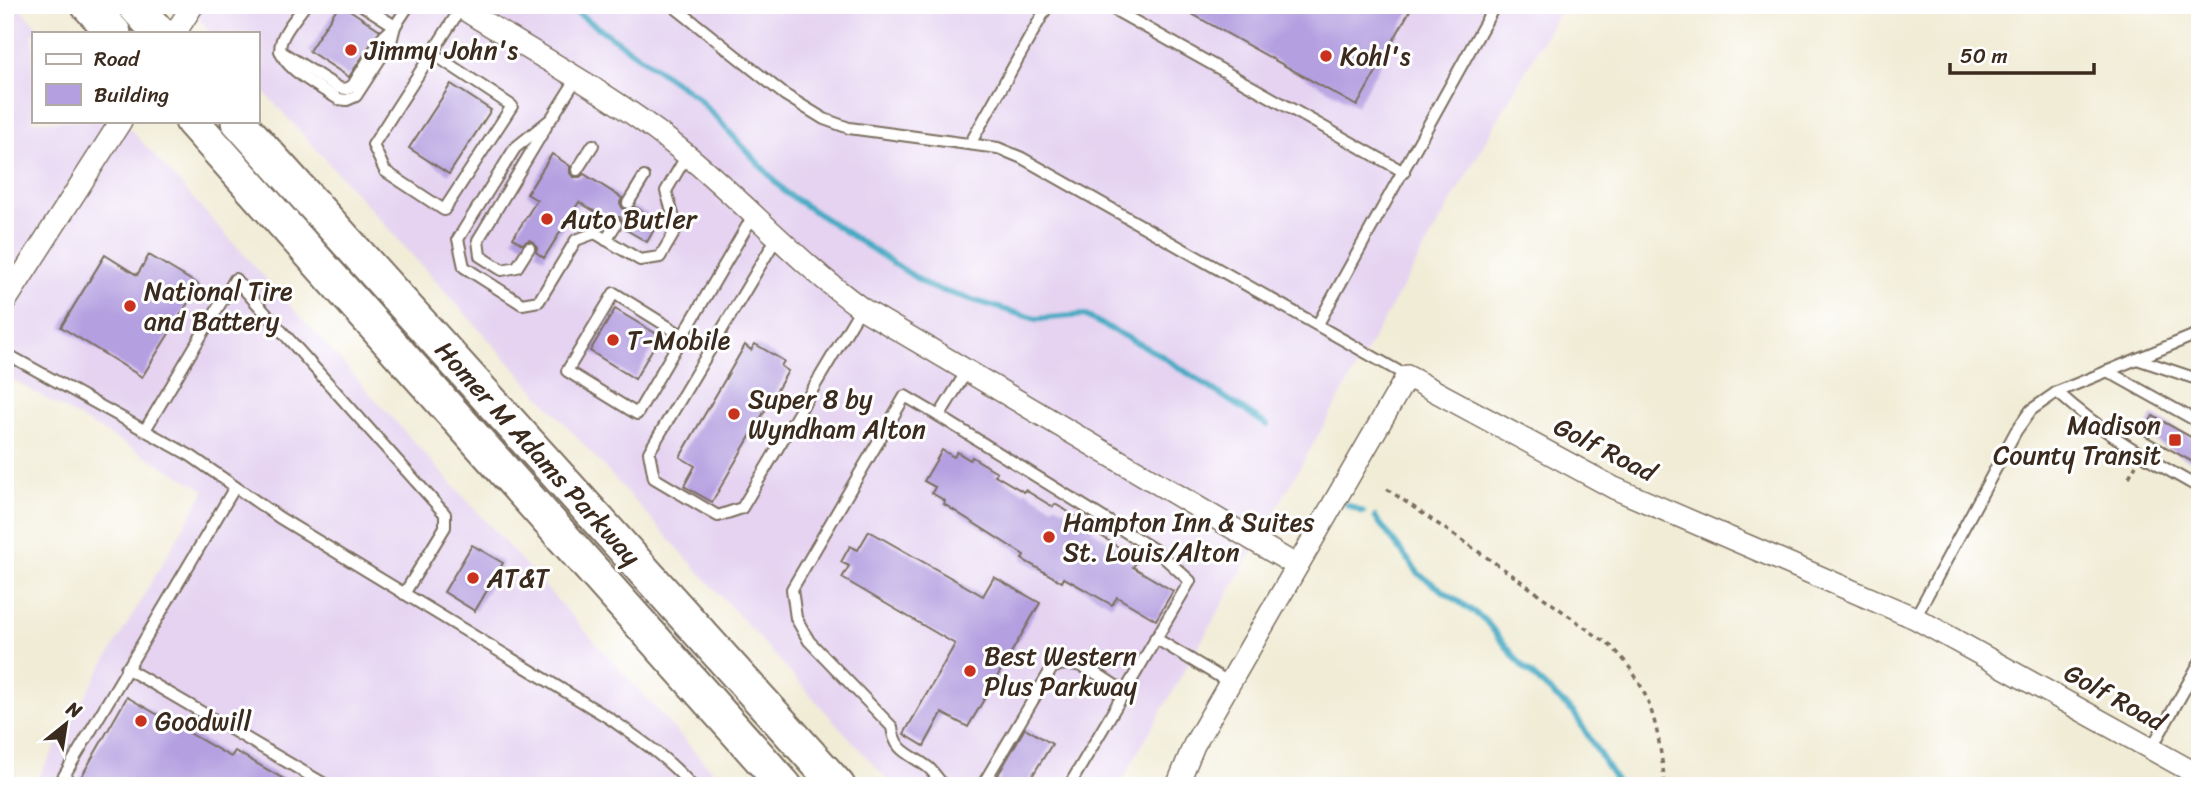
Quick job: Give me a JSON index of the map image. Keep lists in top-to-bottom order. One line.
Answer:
{"streets":{"main road":["Homer M Adams Parkway"],"street":["Golf Road"]},"places":{"other":["Jimmy John's","Kohl's","Auto Butler","National Tire and Battery","T-Mobile","Super 8 by Wyndham Alton","Hampton Inn & Suites St. Louis/Alton","AT&T","Best Western Plus Parkway","Goodwill"],"transit":["Madison County Transit"]},"legend":["Road","Building"],"scale_bar":"50 m","north":"top right"}
